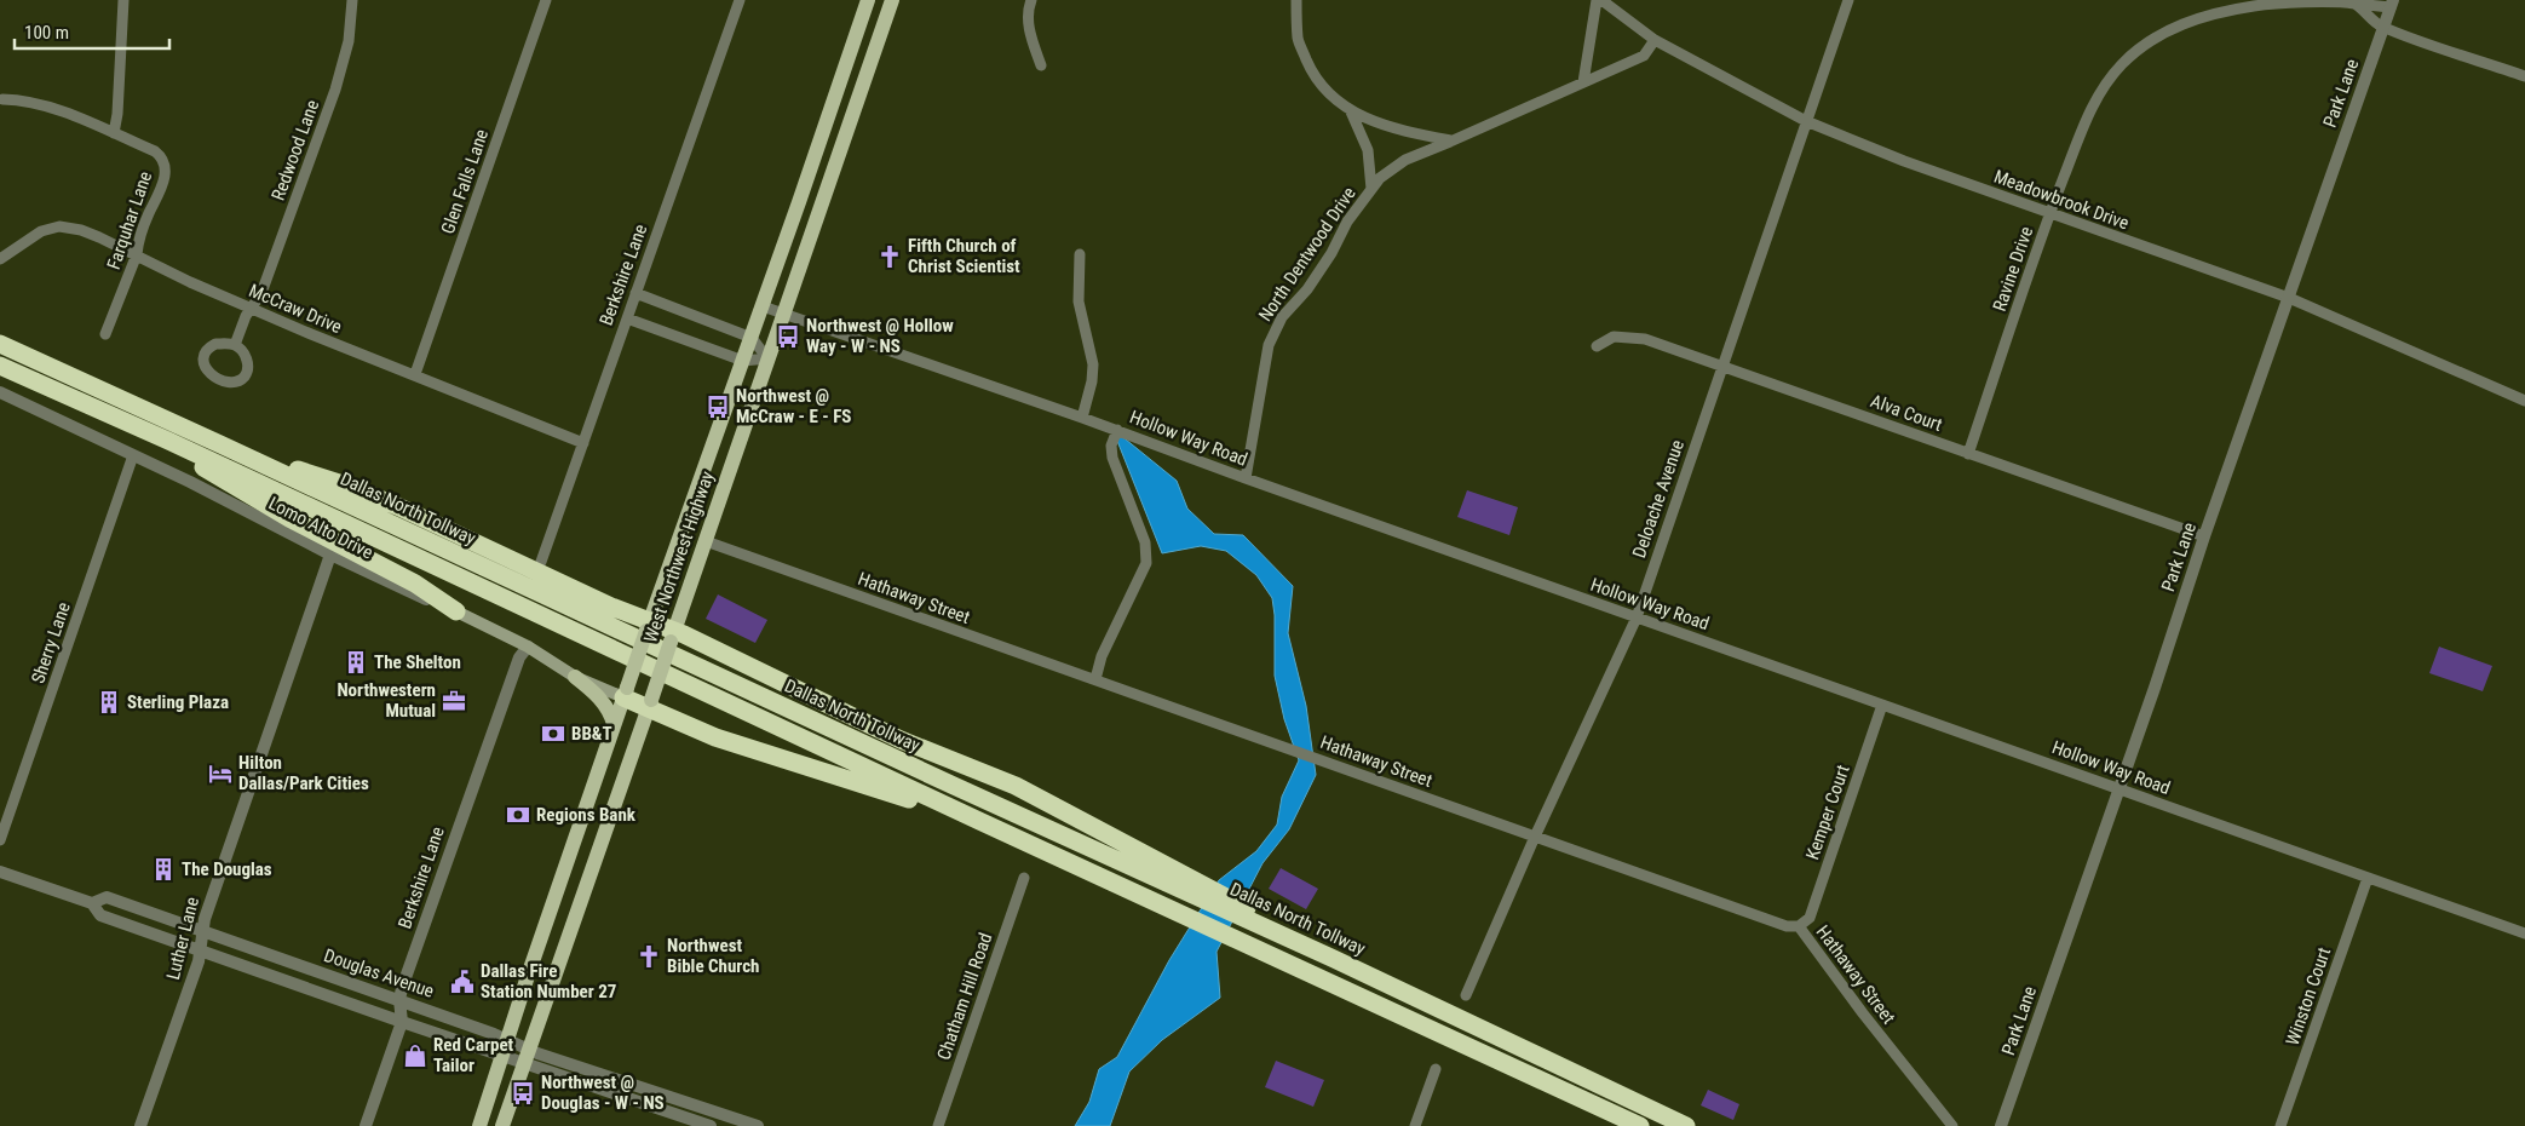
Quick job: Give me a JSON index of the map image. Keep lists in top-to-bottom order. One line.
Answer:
{"streets":{"highway":["Dallas North Tollway"],"main road":["Lomo Alto Drive","West Northwest Highway"],"street":["Park Lane","Redwood Lane","Glen Falls Lane","Meadowbrook Drive","Farquhar Lane","North Dentwood Drive","Ravine Drive","Berkshire Lane","McCraw Drive","Alva Court","Hollow Way Road","Deloache Avenue","Hathaway Street","Sherry Lane","Kemper Court","Luther Lane","Douglas Avenue","Chatham Hill Road","Winston Court"]},"crossings":[["Park Lane","Meadowbrook Drive"],["Park Lane","Ravine Drive"],["Park Lane","Alva Court"],["Park Lane","Hollow Way Road"],["Redwood Lane","McCraw Drive"],["Glen Falls Lane","McCraw Drive"],["Meadowbrook Drive","North Dentwood Drive"],["Meadowbrook Drive","Ravine Drive"],["Meadowbrook Drive","Deloache Avenue"],["Farquhar Lane","McCraw Drive"],["North Dentwood Drive","Hollow Way Road"],["Ravine Drive","Alva Court"],["Berkshire Lane","McCraw Drive"],["Berkshire Lane","Lomo Alto Drive"],["Berkshire Lane","Douglas Avenue"],["Alva Court","Deloache Avenue"],["Hollow Way Road","Deloache Avenue"],["Hollow Way Road","West Northwest Highway"],["Hollow Way Road","Kemper Court"],["Hollow Way Road","Winston Court"],["Deloache Avenue","Hathaway Street"],["Lomo Alto Drive","West Northwest Highway"],["Lomo Alto Drive","Sherry Lane"],["Lomo Alto Drive","Luther Lane"],["West Northwest Highway","Hathaway Street"],["West Northwest Highway","Douglas Avenue"],["Hathaway Street","Kemper Court"],["Luther Lane","Douglas Avenue"]],"places":{"church":["Fifth Church of Christ Scientist","Northwest Bible Church"],"bus stop":["Northwest @ Hollow Way - W - NS","Northwest @ McCraw - E - FS","Northwest @ Douglas - W - NS"],"building":["The Shelton","Sterling Plaza","The Douglas"],"office":["Northwestern Mutual"],"bank":["BB&T","Regions Bank"],"hotel":["Hilton Dallas/Park Cities"],"public building":["Dallas Fire Station Number 27"],"shop":["Red Carpet Tailor"]},"scale_bar":"100 m"}
